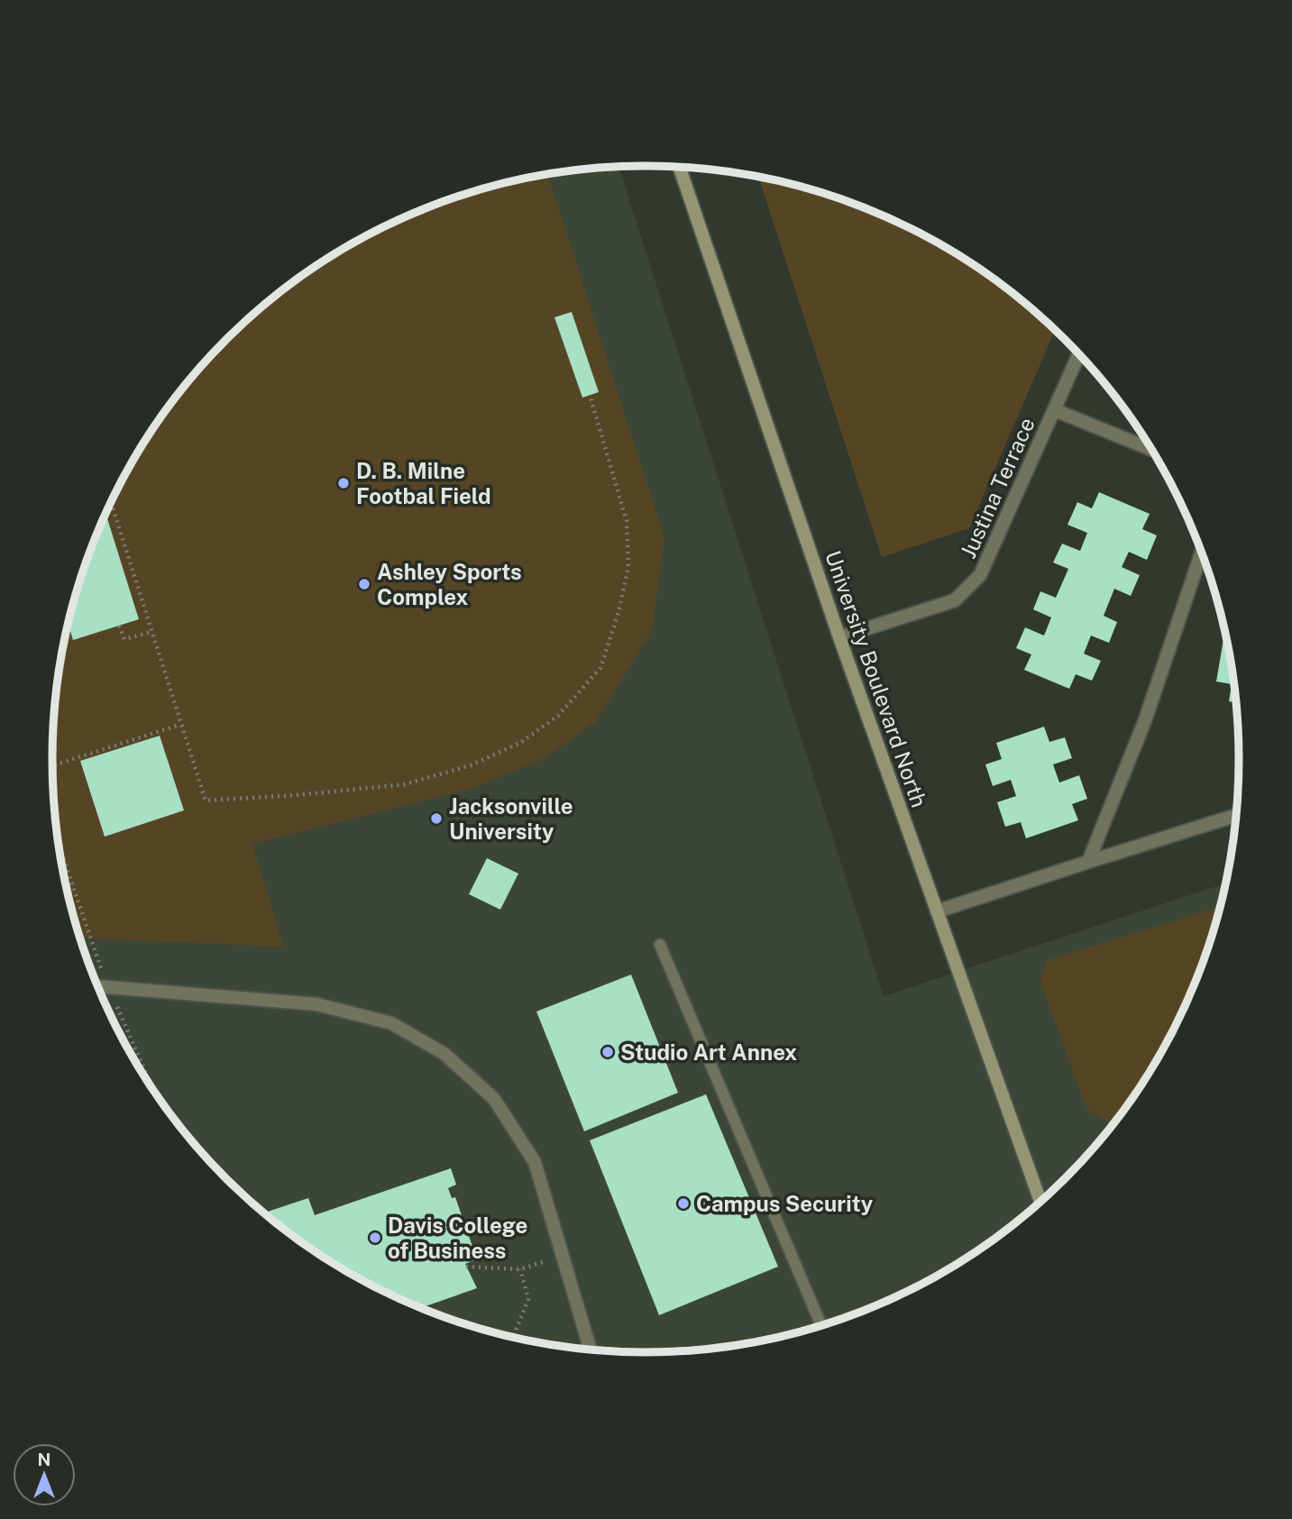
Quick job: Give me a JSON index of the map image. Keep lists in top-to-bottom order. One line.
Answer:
{"streets":{"main road":["University Boulevard North"],"street":["Justina Terrace"]},"crossings":[["Justina Terrace","University Boulevard North"]],"places":["D. B. Milne Footbal Field","Ashley Sports Complex","Jacksonville University","Studio Art Annex","Campus Security","Davis College of Business"],"north":"top"}
